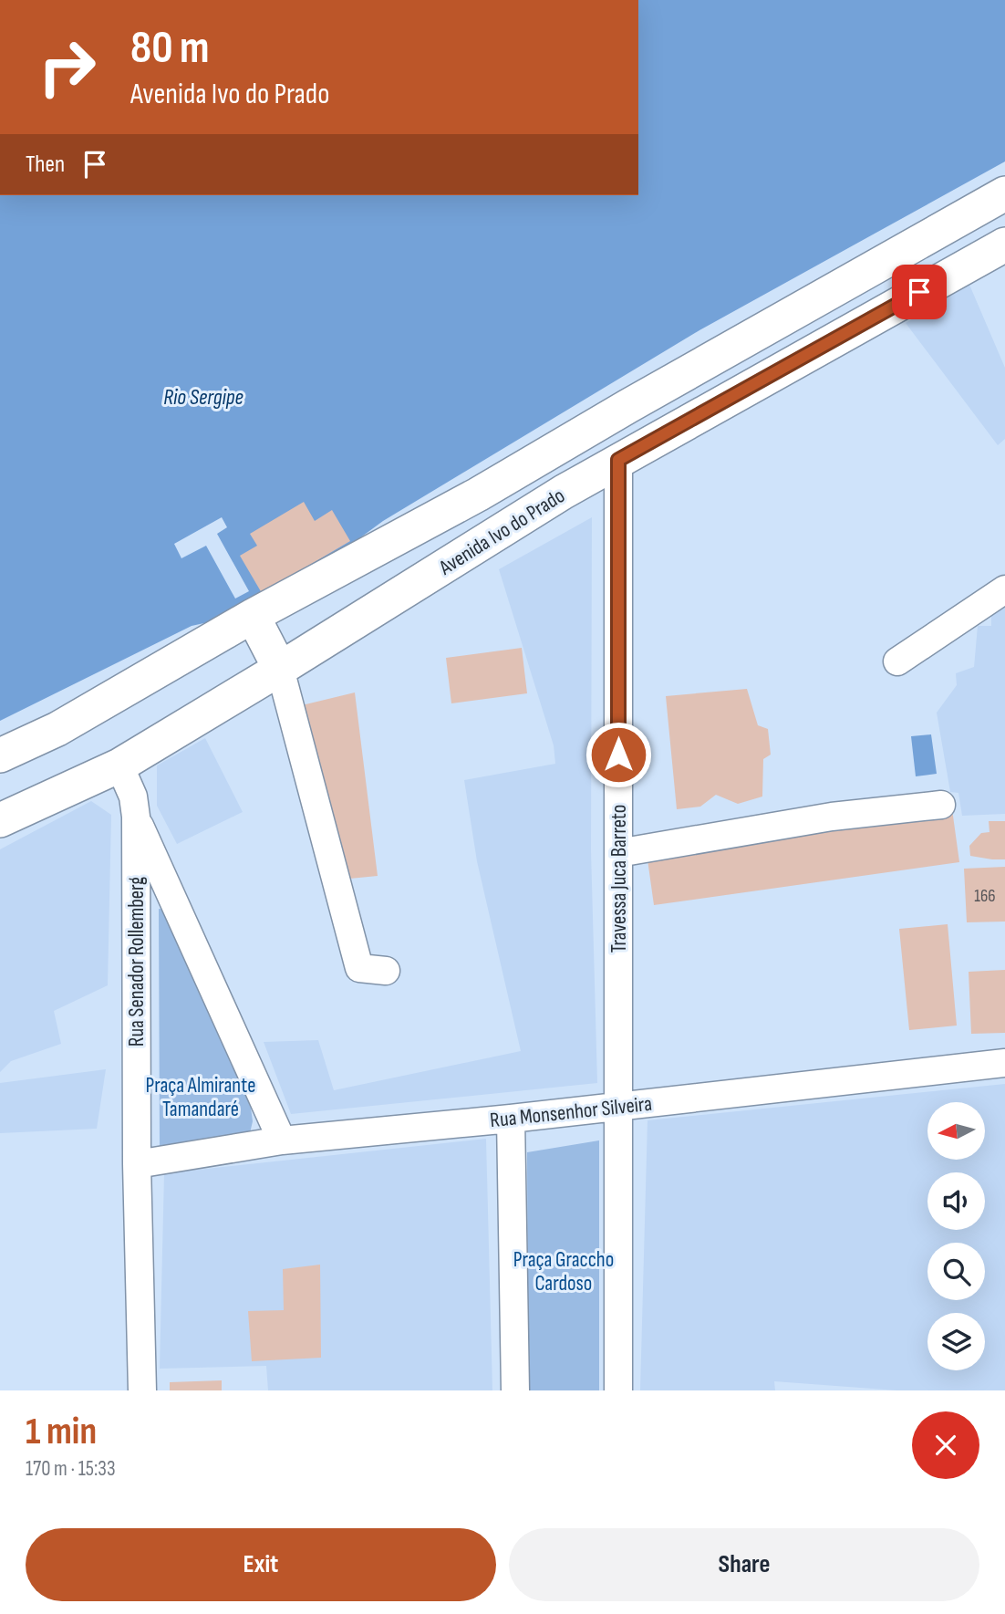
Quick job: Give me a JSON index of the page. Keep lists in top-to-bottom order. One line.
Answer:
{"streets":{"main road":["Avenida Ivo do Prado"],"street":["Travessa Juca Barreto","Rua Senador Rollemberg","Rua Monsenhor Silveira"]},"crossings":[["Avenida Ivo do Prado","Travessa Juca Barreto"],["Avenida Ivo do Prado","Rua Senador Rollemberg"],["Travessa Juca Barreto","Rua Monsenhor Silveira"],["Rua Senador Rollemberg","Rua Monsenhor Silveira"]],"water":["Rio Sergipe"],"parks":["Praça Almirante Tamandaré","Praça Graccho Cardoso"],"house_numbers":["166"],"north":"left","page":{"turn":["80 m","Avenida Ivo do Prado"],"then":"Then","heading":["1 min","170 m · 15:33"],"buttons":["Exit","Share"]}}
